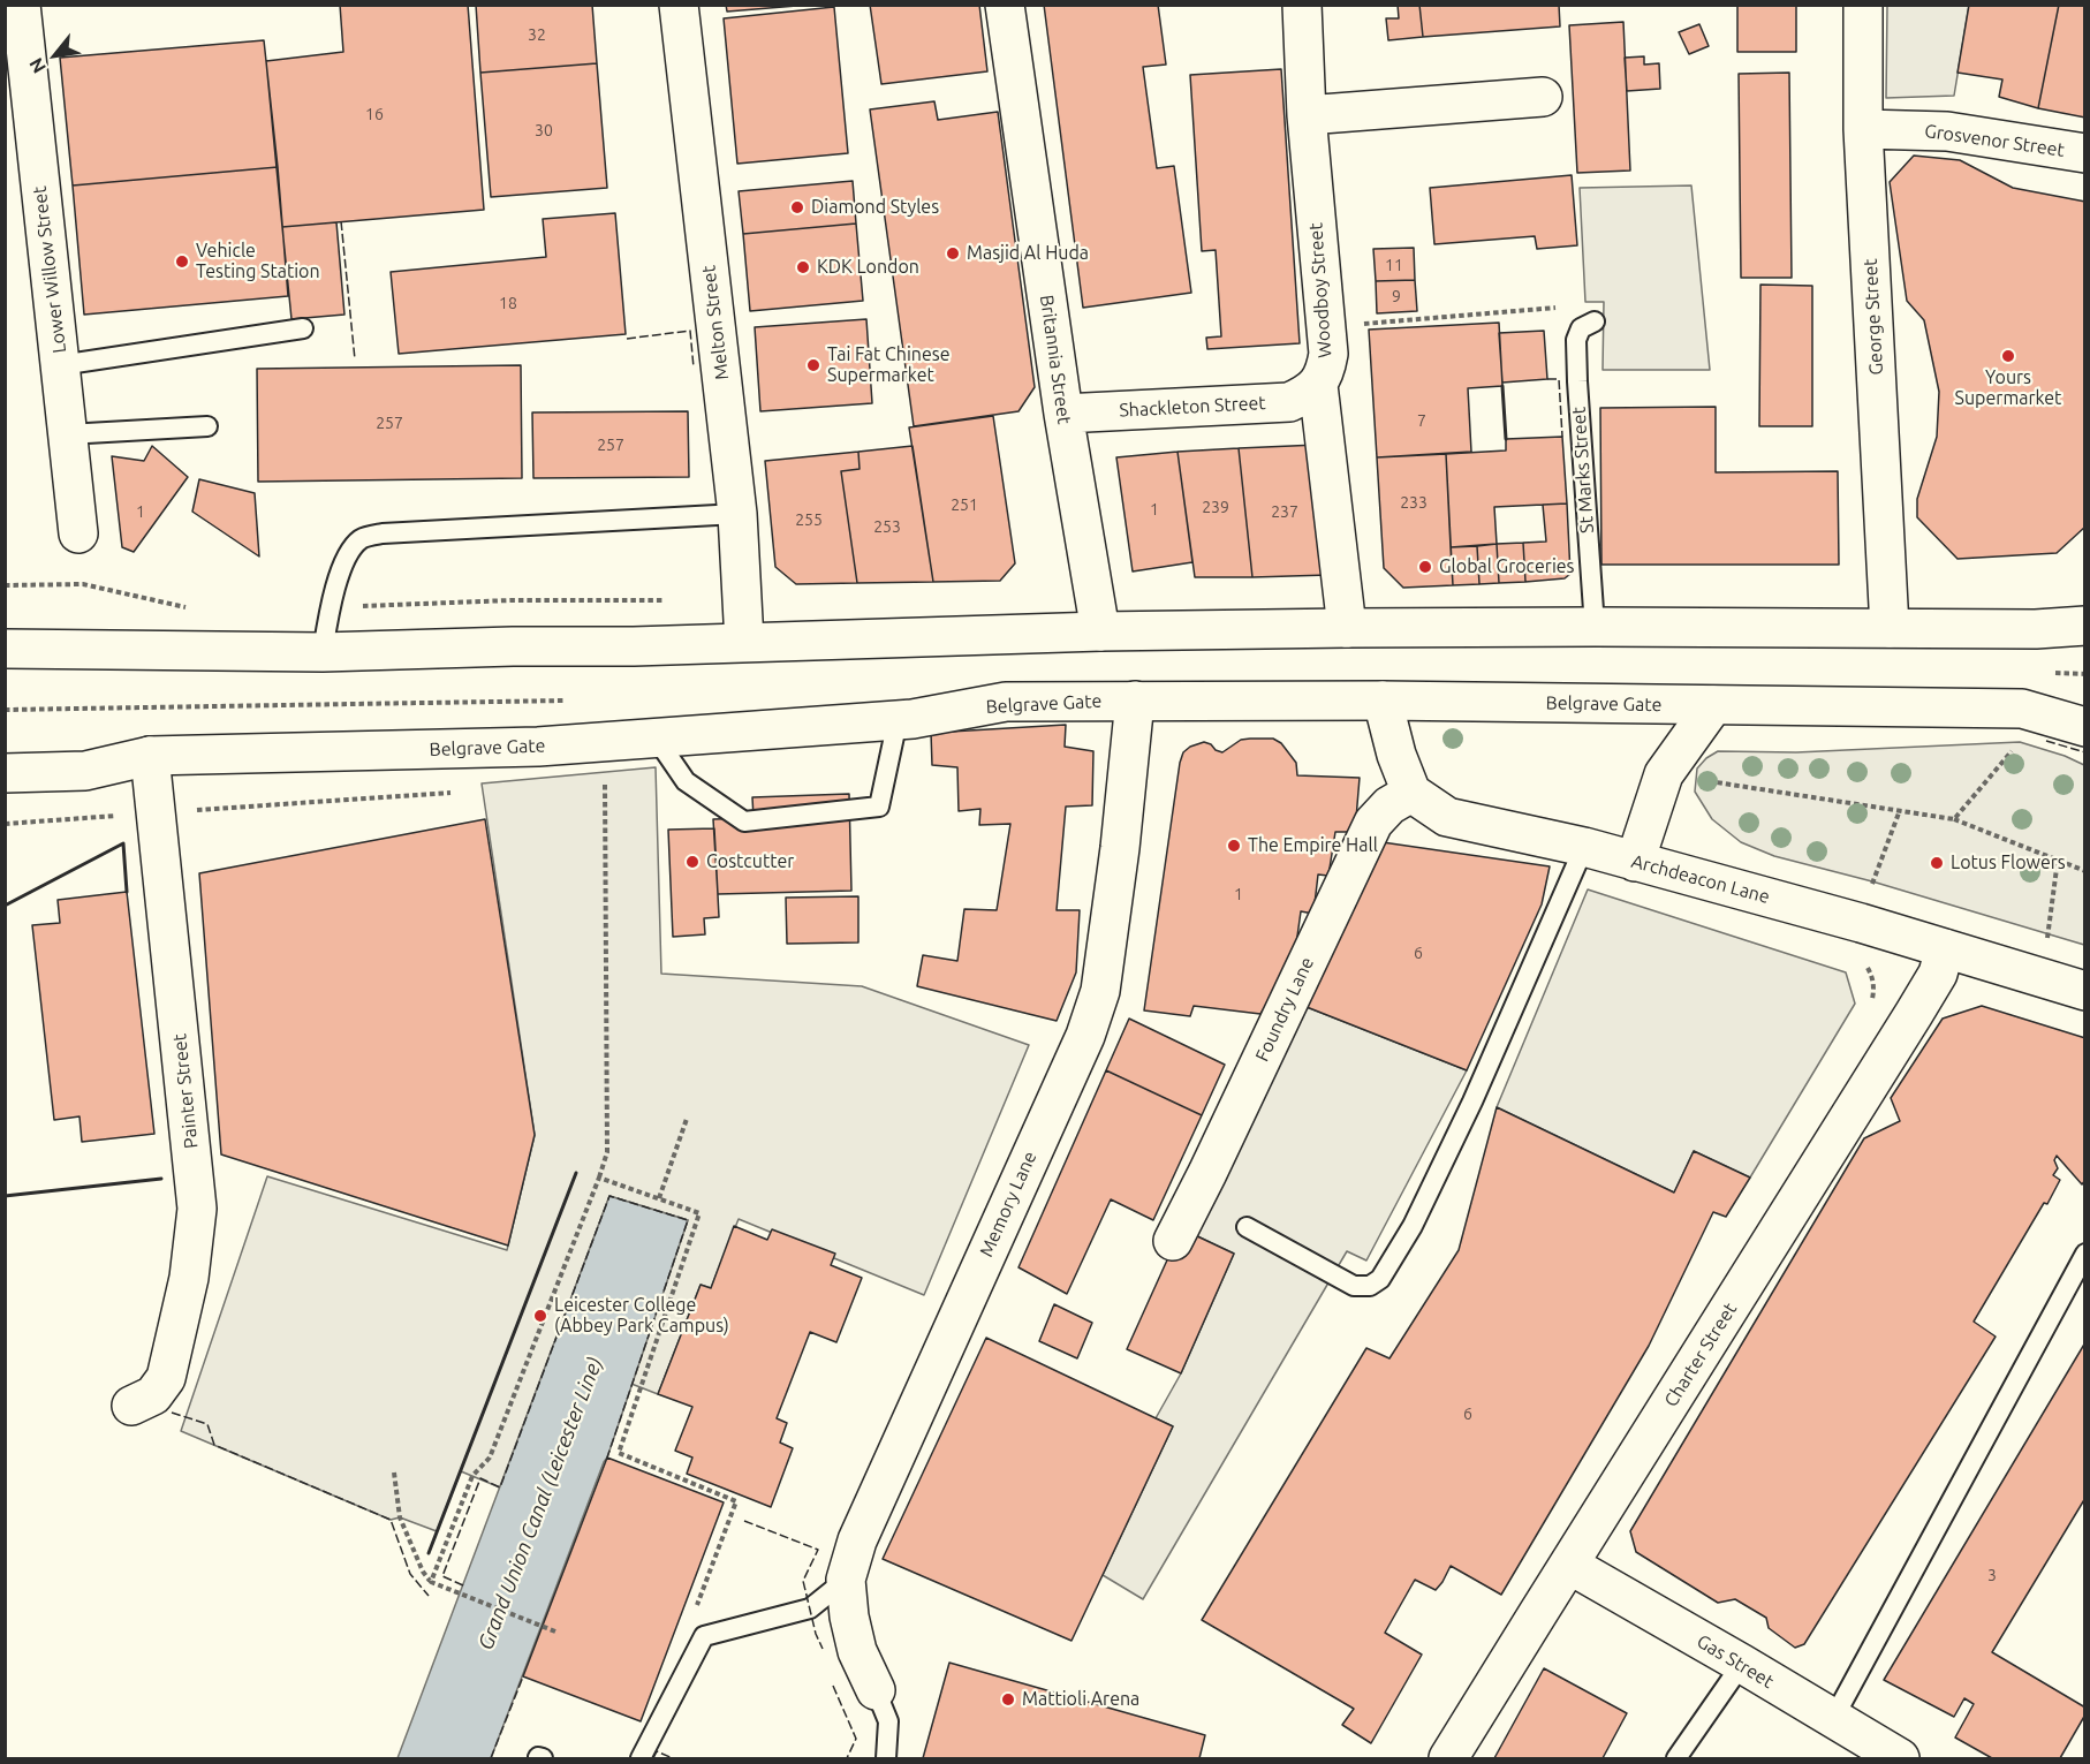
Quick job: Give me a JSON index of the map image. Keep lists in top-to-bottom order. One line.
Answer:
{"streets":{"street":["Grosvenor Street","Lower Willow Street","Woodboy Street","George Street","Melton Street","Britannia Street","Shackleton Street","Belgrave Gate","Archdeacon Lane","Foundry Lane","Painter Street","Memory Lane","Charter Street","Gas Street"],"lane":["St Marks Street"]},"crossings":[["Grosvenor Street","George Street"],["Woodboy Street","Shackleton Street"],["Britannia Street","Shackleton Street"],["Belgrave Gate","Painter Street"],["Belgrave Gate","Memory Lane"],["Archdeacon Lane","Foundry Lane"],["Archdeacon Lane","Charter Street"],["Charter Street","Gas Street"]],"water":["Grand Union Canal (Leicester Line)"],"places":["Diamond Styles","Masjid Al Huda","Vehicle Testing Station","KDK London","Yours Supermarket","Tai Fat Chinese Supermarket","Global Groceries","The Empire Hall","Costcutter","Lotus Flowers","Leicester College (Abbey Park Campus)","Mattioli Arena"],"house_numbers":["32","16","30","11","9","18","7","257","257","233","251","239","1","1","237","255","253","1","6","6","3"],"north":"bottom left"}
